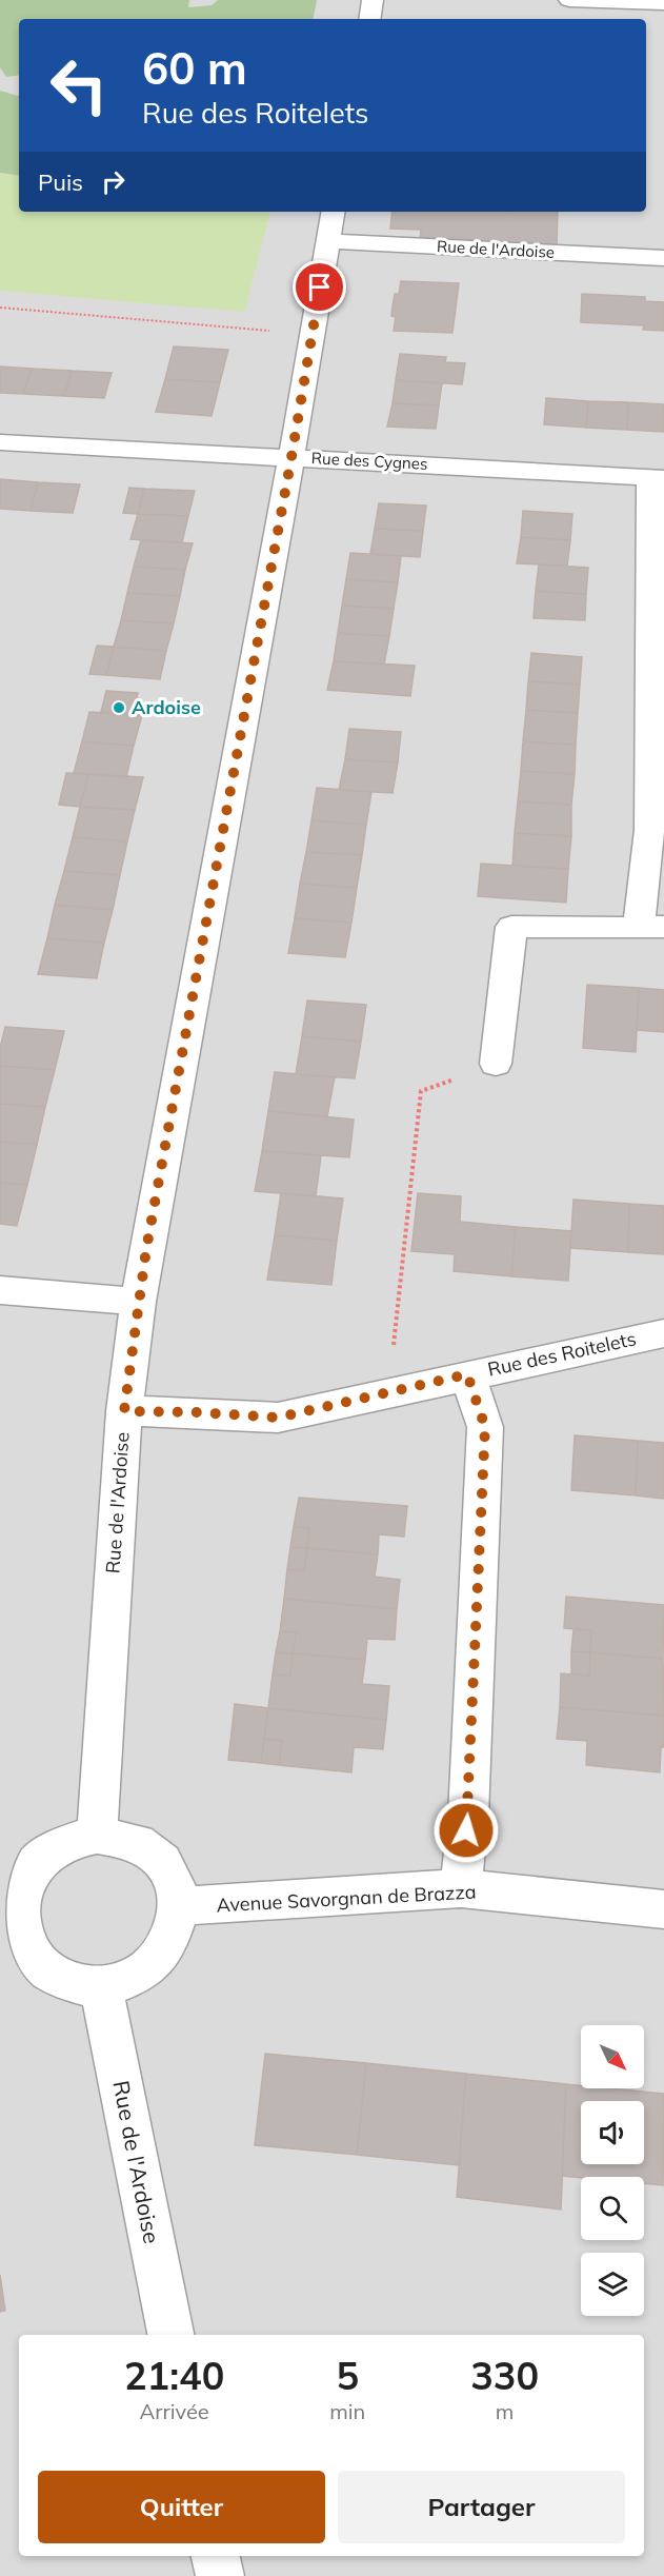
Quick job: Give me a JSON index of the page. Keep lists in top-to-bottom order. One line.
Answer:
{"streets":{"street":["Rue de l'Ardoise","Rue des Cygnes","Rue des Roitelets","Avenue Savorgnan de Brazza"]},"crossings":[["Rue de l'Ardoise","Rue des Cygnes"],["Rue de l'Ardoise","Rue des Roitelets"],["Rue de l'Ardoise","Avenue Savorgnan de Brazza"]],"places":["Ardoise"],"north":"bottom right","page":{"turn":["60 m","Rue des Roitelets"],"then":"Puis","eta":["21:40","Arrivée","5","min","330","m"],"buttons":["Quitter","Partager"]}}
